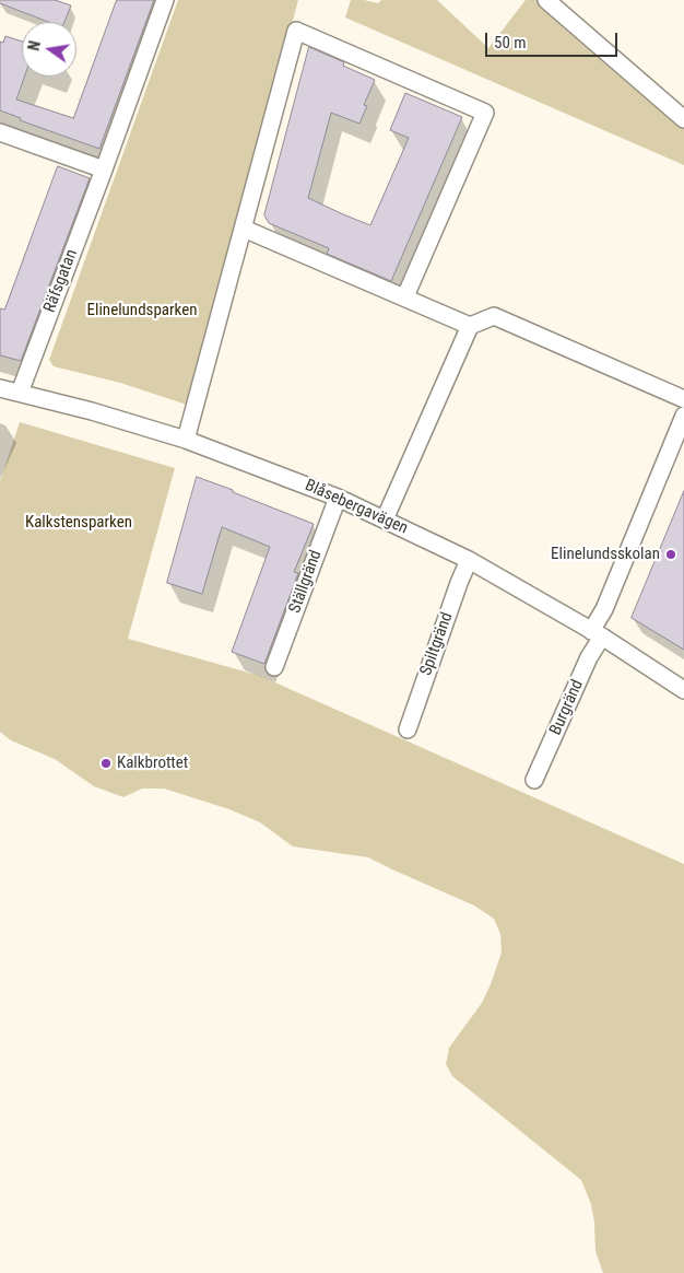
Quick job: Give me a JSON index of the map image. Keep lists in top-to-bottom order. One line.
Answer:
{"streets":{"street":["Räfsgatan","Blåsebergavägen","Ställgränd","Spiltgränd","Burgränd"]},"crossings":[["Räfsgatan","Blåsebergavägen"],["Blåsebergavägen","Ställgränd"],["Blåsebergavägen","Spiltgränd"],["Blåsebergavägen","Burgränd"]],"parks":["Elinelundsparken","Kalkstensparken"],"places":["Elinelundsskolan","Kalkbrottet"],"scale_bar":"50 m","north":"left"}
